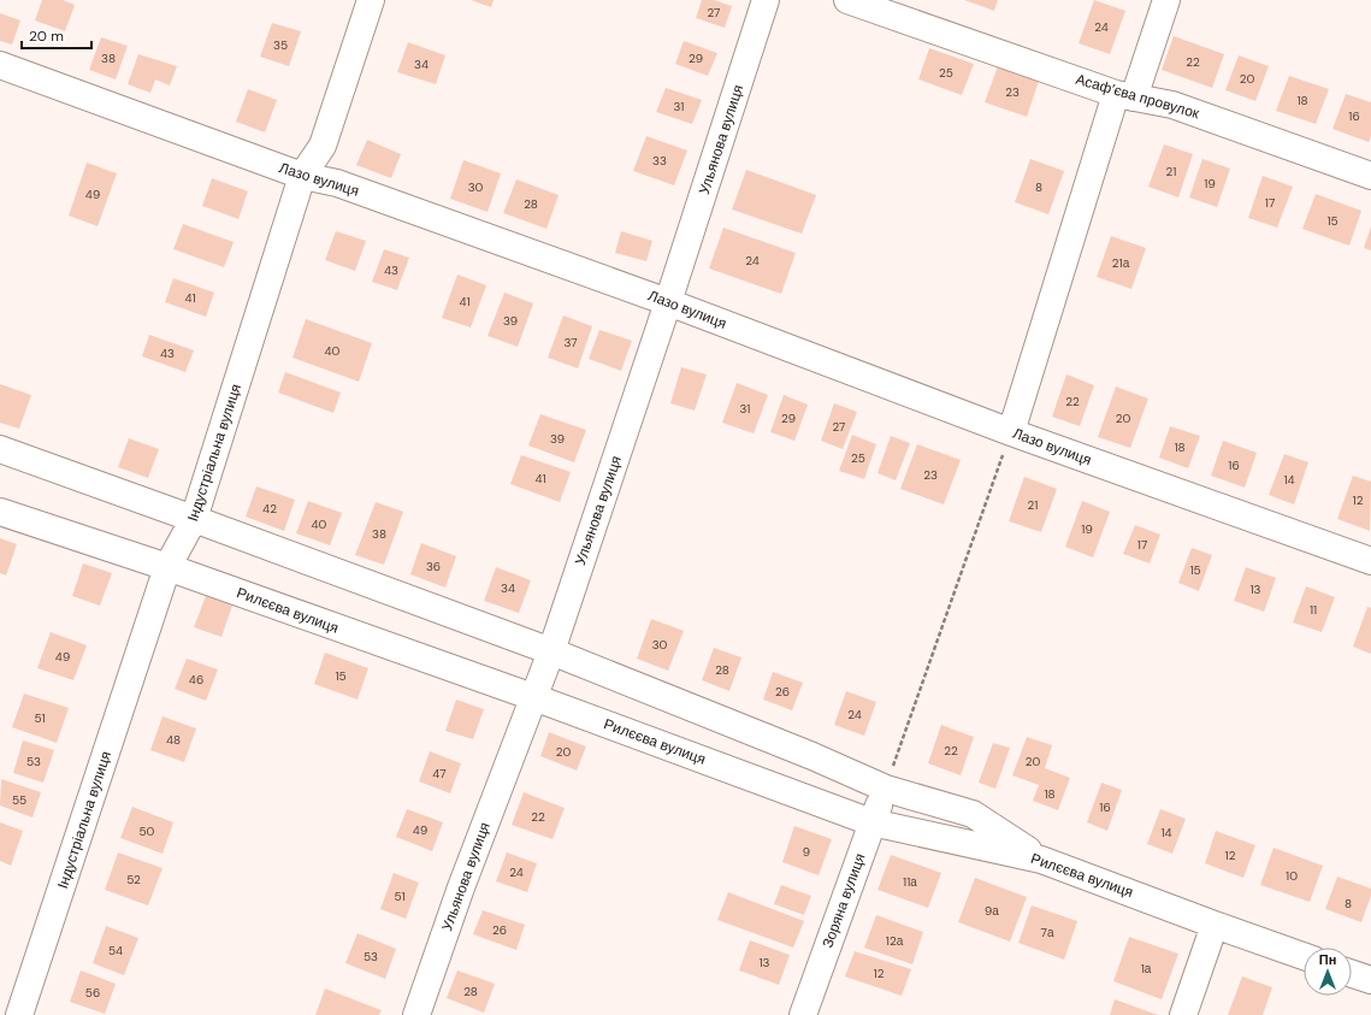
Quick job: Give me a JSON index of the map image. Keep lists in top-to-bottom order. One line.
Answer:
{"streets":{"street":["Асаф’єва провулок","Ульянова вулиця","Лазо вулиця","Індустріальна вулиця","Рилєєва вулиця","Зоряна вулиця"]},"crossings":[["Ульянова вулиця","Лазо вулиця"],["Ульянова вулиця","Рилєєва вулиця"],["Лазо вулиця","Індустріальна вулиця"],["Індустріальна вулиця","Рилєєва вулиця"],["Рилєєва вулиця","Зоряна вулиця"]],"house_numbers":["27","24","35","38","29","22","34","25","20","23","18","31","16","33","21","19","30","8","49","17","28","15","24","21а","43","41","41","39","37","40","43","22","31","29","20","27","39","18","25","16","23","41","14","12","21","42","40","19","38","17","36","15","34","13","11","30","49","28","15","46","26","24","51","48","22","20","53","20","47","18","55","16","22","49","50","14","9","12","24","10","52","11а","51","8","9а","26","7а","12а","54","53","13","1а","12","28","56"],"scale_bar":"20 m","north":"top"}
